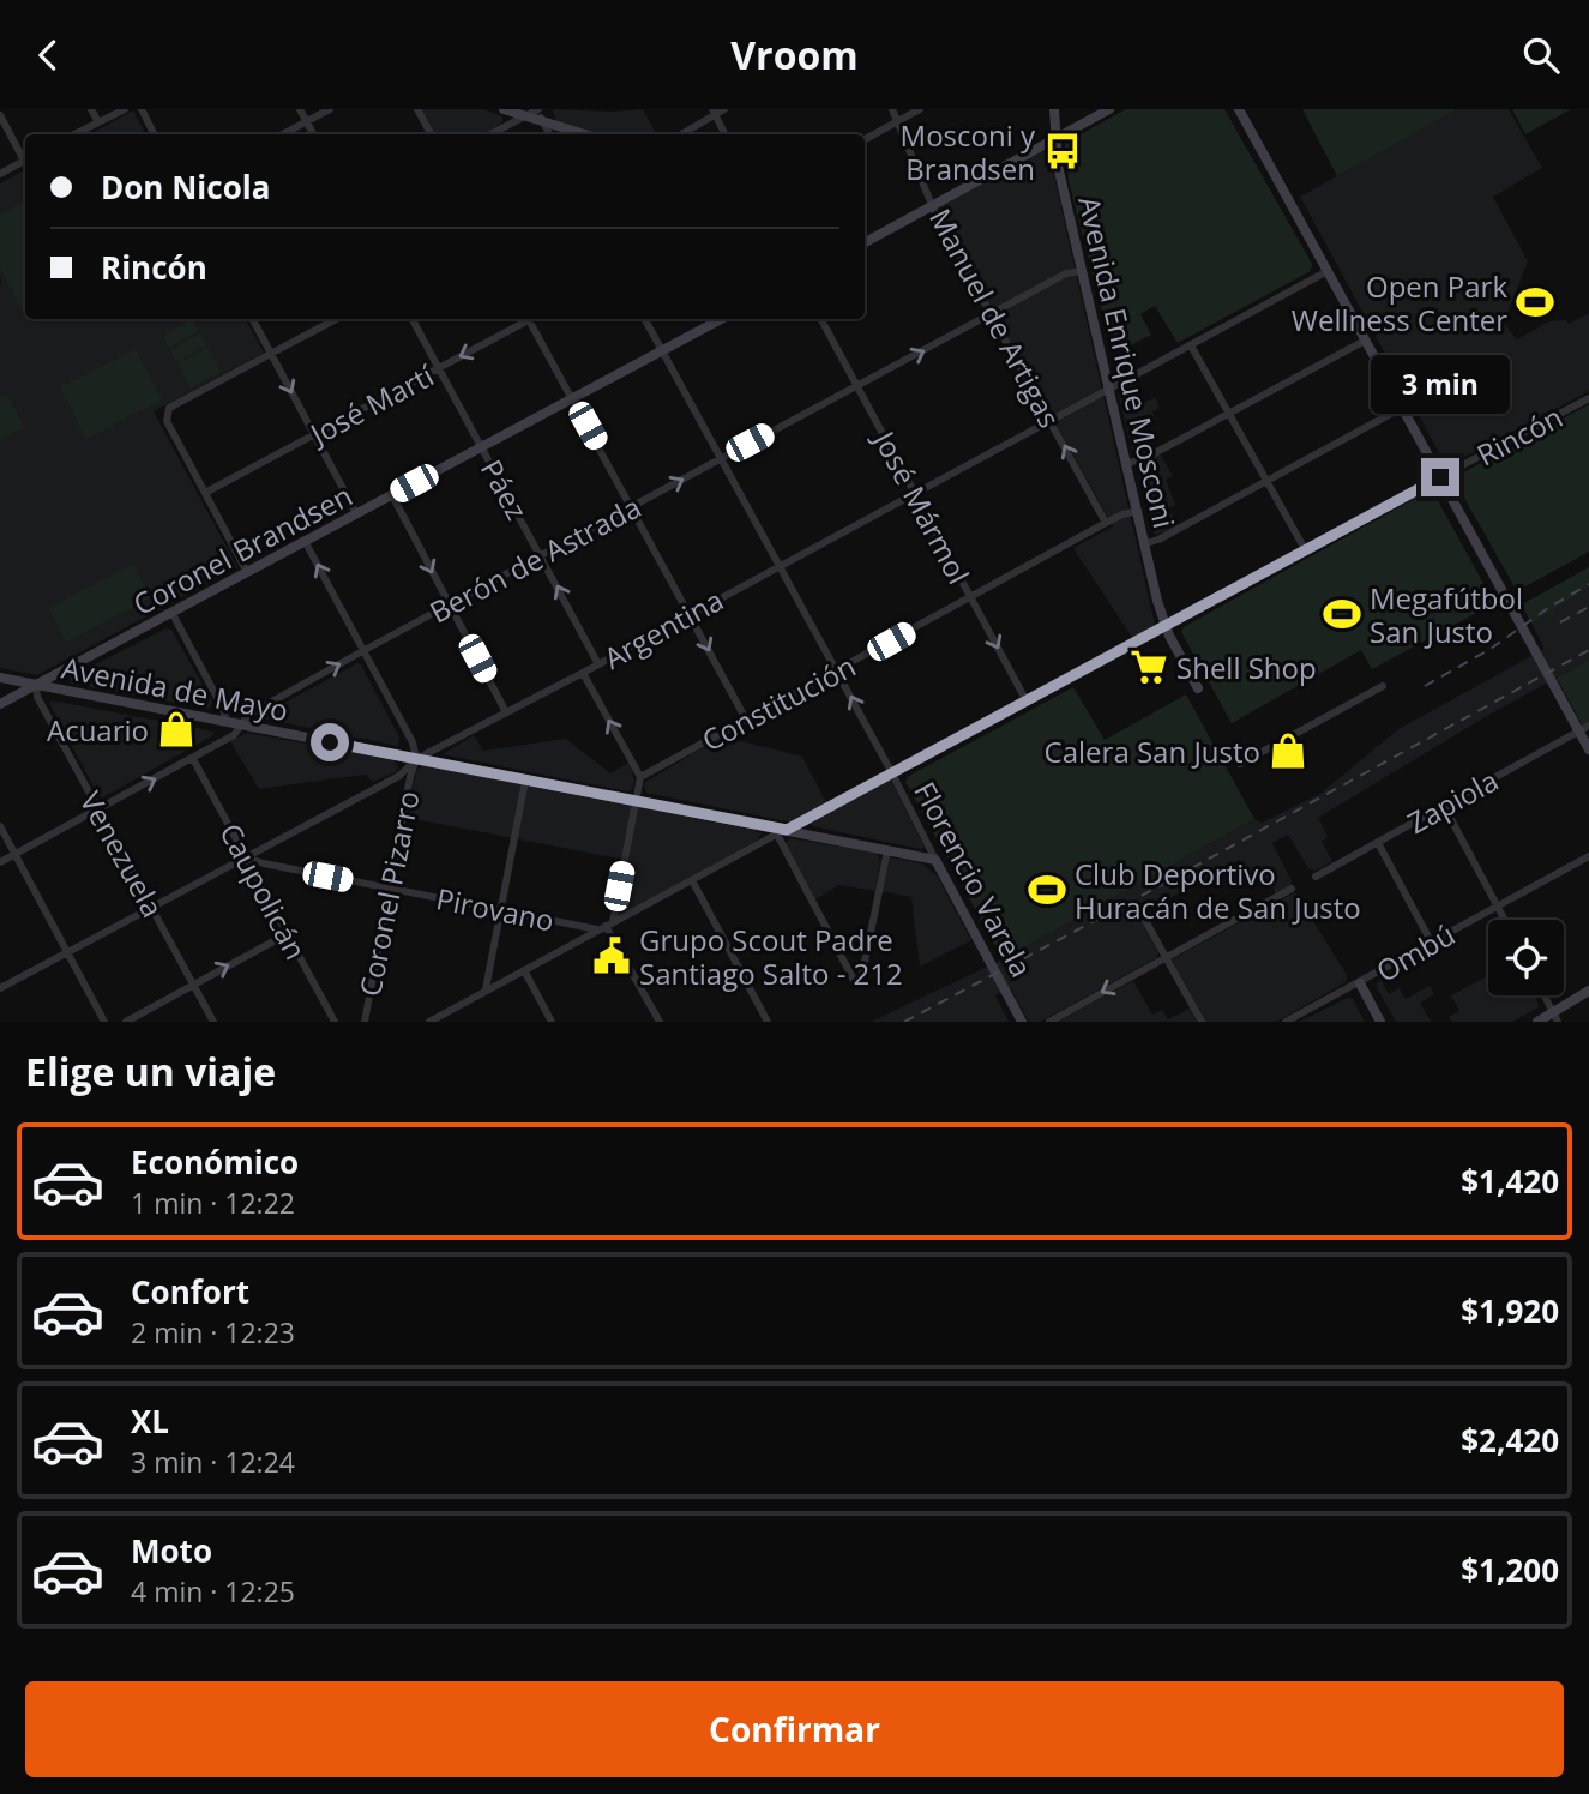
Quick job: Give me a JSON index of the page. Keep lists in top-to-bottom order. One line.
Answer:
{"streets":{"street":["Manuel de Artigas","Avenida Enrique Mosconi","José Martí","Rincón","Páez","José Mármol","Coronel Brandsen","Berón de Astrada","Argentina","Avenida de Mayo","Constitución","Zapiola","Venezuela","Florencio Varela","Caupolicán","Coronel Pizarro","Pirovano","Ombú"]},"crossings":[["Manuel de Artigas","Berón de Astrada"],["Manuel de Artigas","Argentina"],["Manuel de Artigas","Constitución"],["Avenida Enrique Mosconi","Rincón"],["Avenida Enrique Mosconi","Berón de Astrada"],["Avenida Enrique Mosconi","Argentina"],["Avenida Enrique Mosconi","Constitución"],["José Martí","Páez"],["Rincón","José Mármol"],["Rincón","Avenida de Mayo"],["Rincón","Florencio Varela"],["Rincón","Pirovano"],["Páez","Coronel Brandsen"],["Páez","Berón de Astrada"],["Páez","Argentina"],["José Mármol","Berón de Astrada"],["José Mármol","Argentina"],["José Mármol","Constitución"],["Coronel Brandsen","Avenida de Mayo"],["Coronel Brandsen","Venezuela"],["Coronel Brandsen","Florencio Varela"],["Coronel Brandsen","Coronel Pizarro"],["Berón de Astrada","Avenida de Mayo"],["Berón de Astrada","Venezuela"],["Berón de Astrada","Florencio Varela"],["Berón de Astrada","Caupolicán"],["Berón de Astrada","Coronel Pizarro"],["Argentina","Avenida de Mayo"],["Argentina","Venezuela"],["Argentina","Florencio Varela"],["Argentina","Caupolicán"],["Argentina","Coronel Pizarro"],["Argentina","Pirovano"],["Avenida de Mayo","Venezuela"],["Avenida de Mayo","Florencio Varela"],["Avenida de Mayo","Coronel Pizarro"],["Constitución","Florencio Varela"],["Caupolicán","Pirovano"],["Coronel Pizarro","Pirovano"]],"one_way":["Berón de Astrada"],"places":{"bus stop":["Mosconi y Brandsen"],"sports":["Open Park Wellness Center","Megafútbol San Justo","Club Deportivo Huracán de San Justo"],"supermarket":["Shell Shop"],"shop":["Acuario","Calera San Justo"],"public building":["Grupo Scout Padre Santiago Salto - 212"]},"page":{"header":"Vroom","banner":["Don Nicola","Rincón"],"bubble":"3 min","heading":"Elige un viaje","list":[{"name":"Económico","note":"1 min · 12:22","value":"$1,420"},{"name":"Confort","note":"2 min · 12:23","value":"$1,920"},{"name":"XL","note":"3 min · 12:24","value":"$2,420"},{"name":"Moto","note":"4 min · 12:25","value":"$1,200"}],"buttons":"Confirmar"}}
